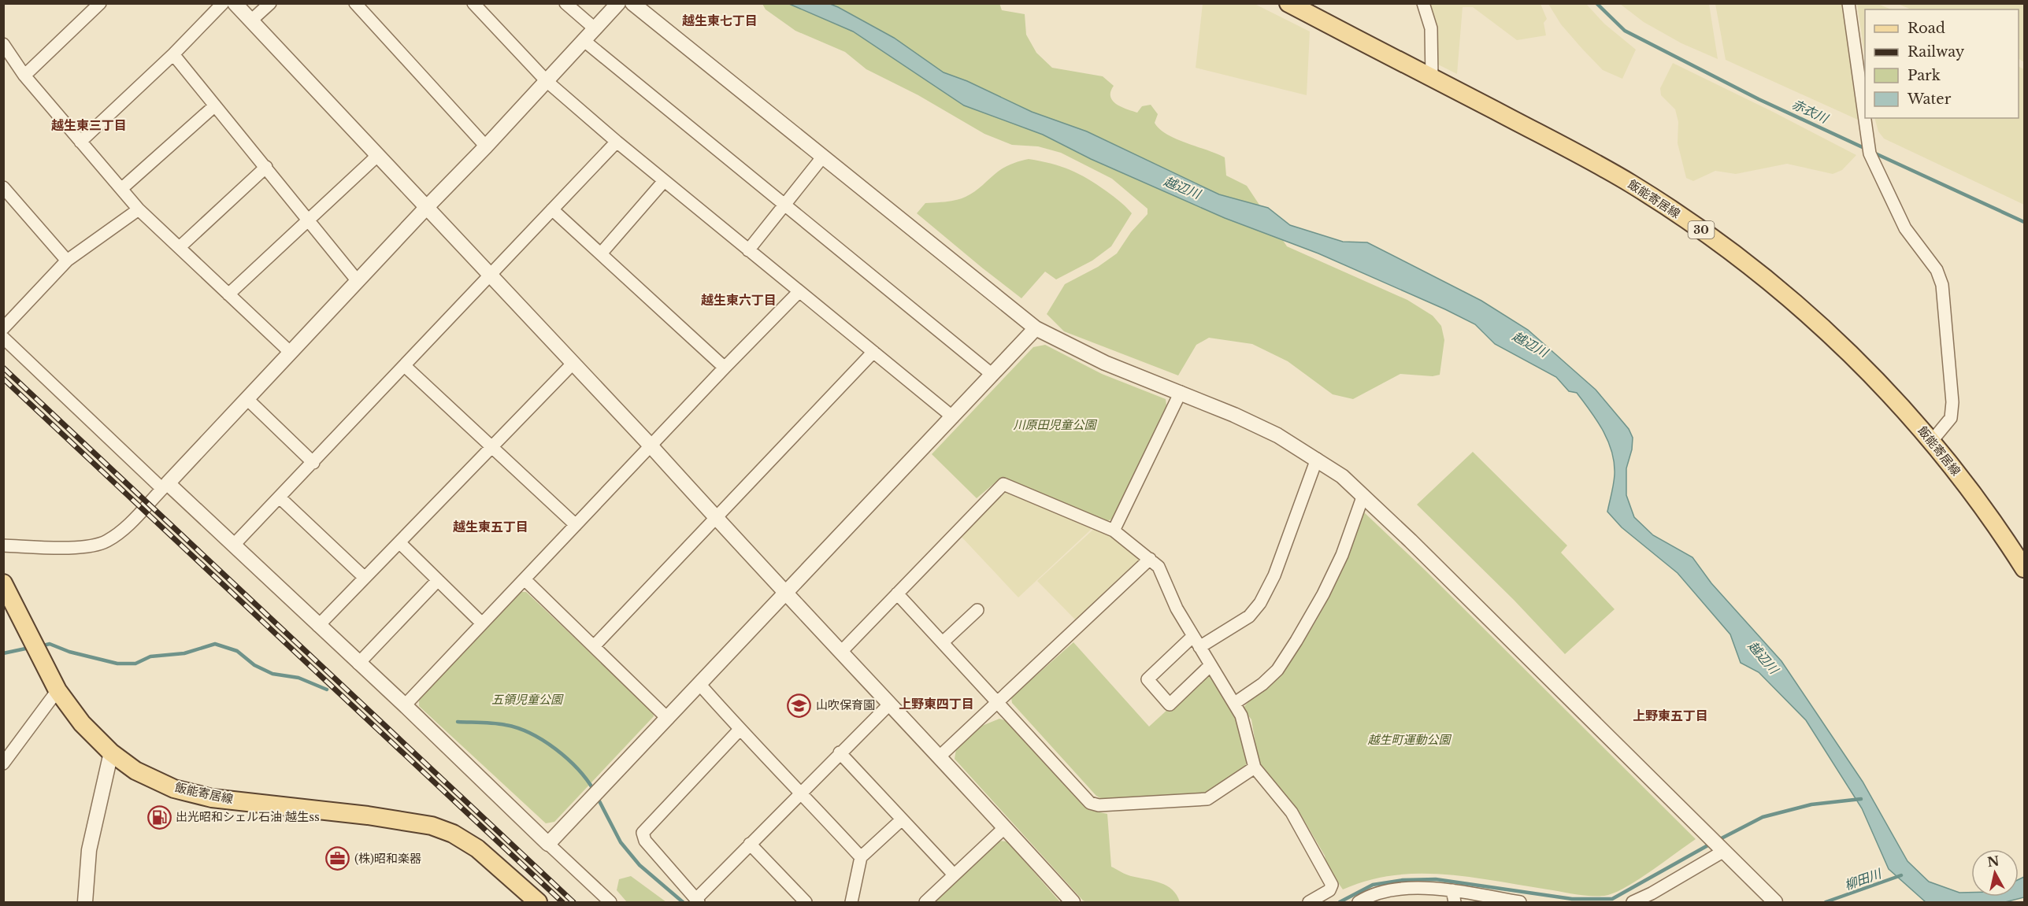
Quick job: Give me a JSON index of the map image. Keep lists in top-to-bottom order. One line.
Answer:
{"streets":{"main road":["飯能寄居線","30"]},"districts":["越生東七丁目","越生東三丁目","越生東六丁目","越生東五丁目","上野東四丁目","上野東五丁目"],"water":["赤衣川","越辺川","柳田川"],"parks":["川原田児童公園","五領児童公園","越生町運動公園"],"places":{"school or university":["山吹保育園"],"fuel station":["出光昭和シェル石油 越生ss"],"office":["(株)昭和楽器"]},"legend":["Road","Railway","Park","Water"],"north":"top"}
